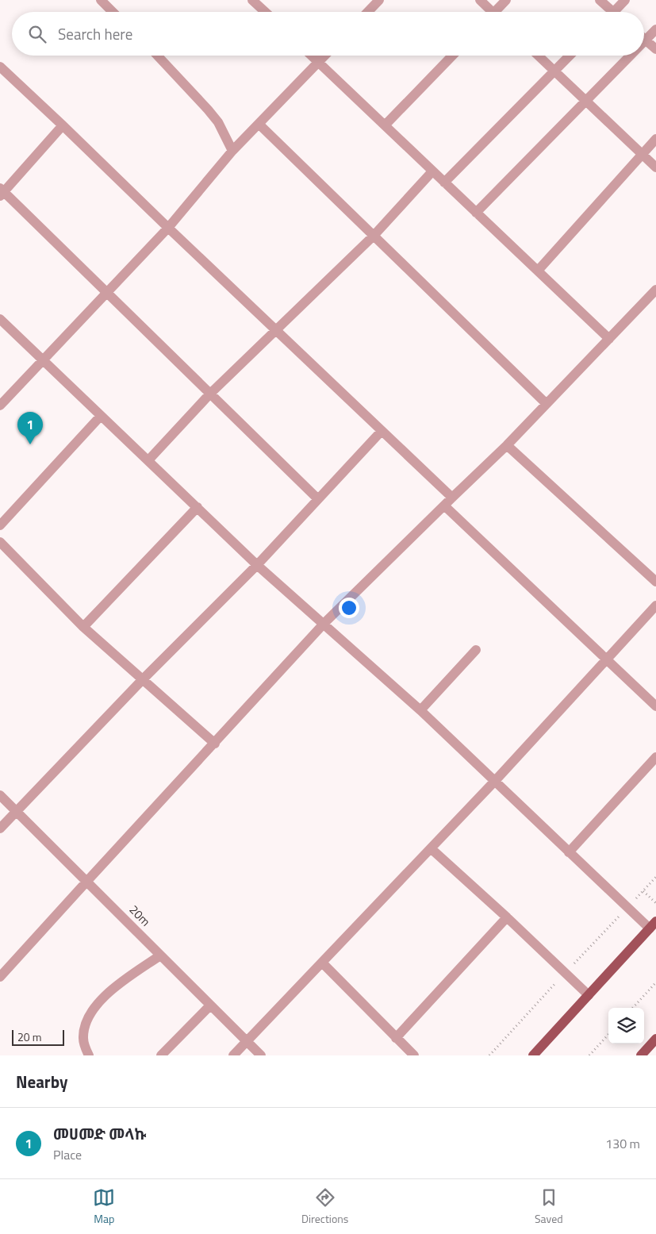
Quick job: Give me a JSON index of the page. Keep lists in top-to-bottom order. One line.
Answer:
{"streets":{"street":["20m"]},"scale_bar":"20 m","page":{"search":"Search here","pins":"1","scale":"20 m","heading":"Nearby","list":[{"mark":"1","name":"መሀመድ መላኩ","note":"Place","value":"130 m"}],"nav":["Map","Directions","Saved"]}}
